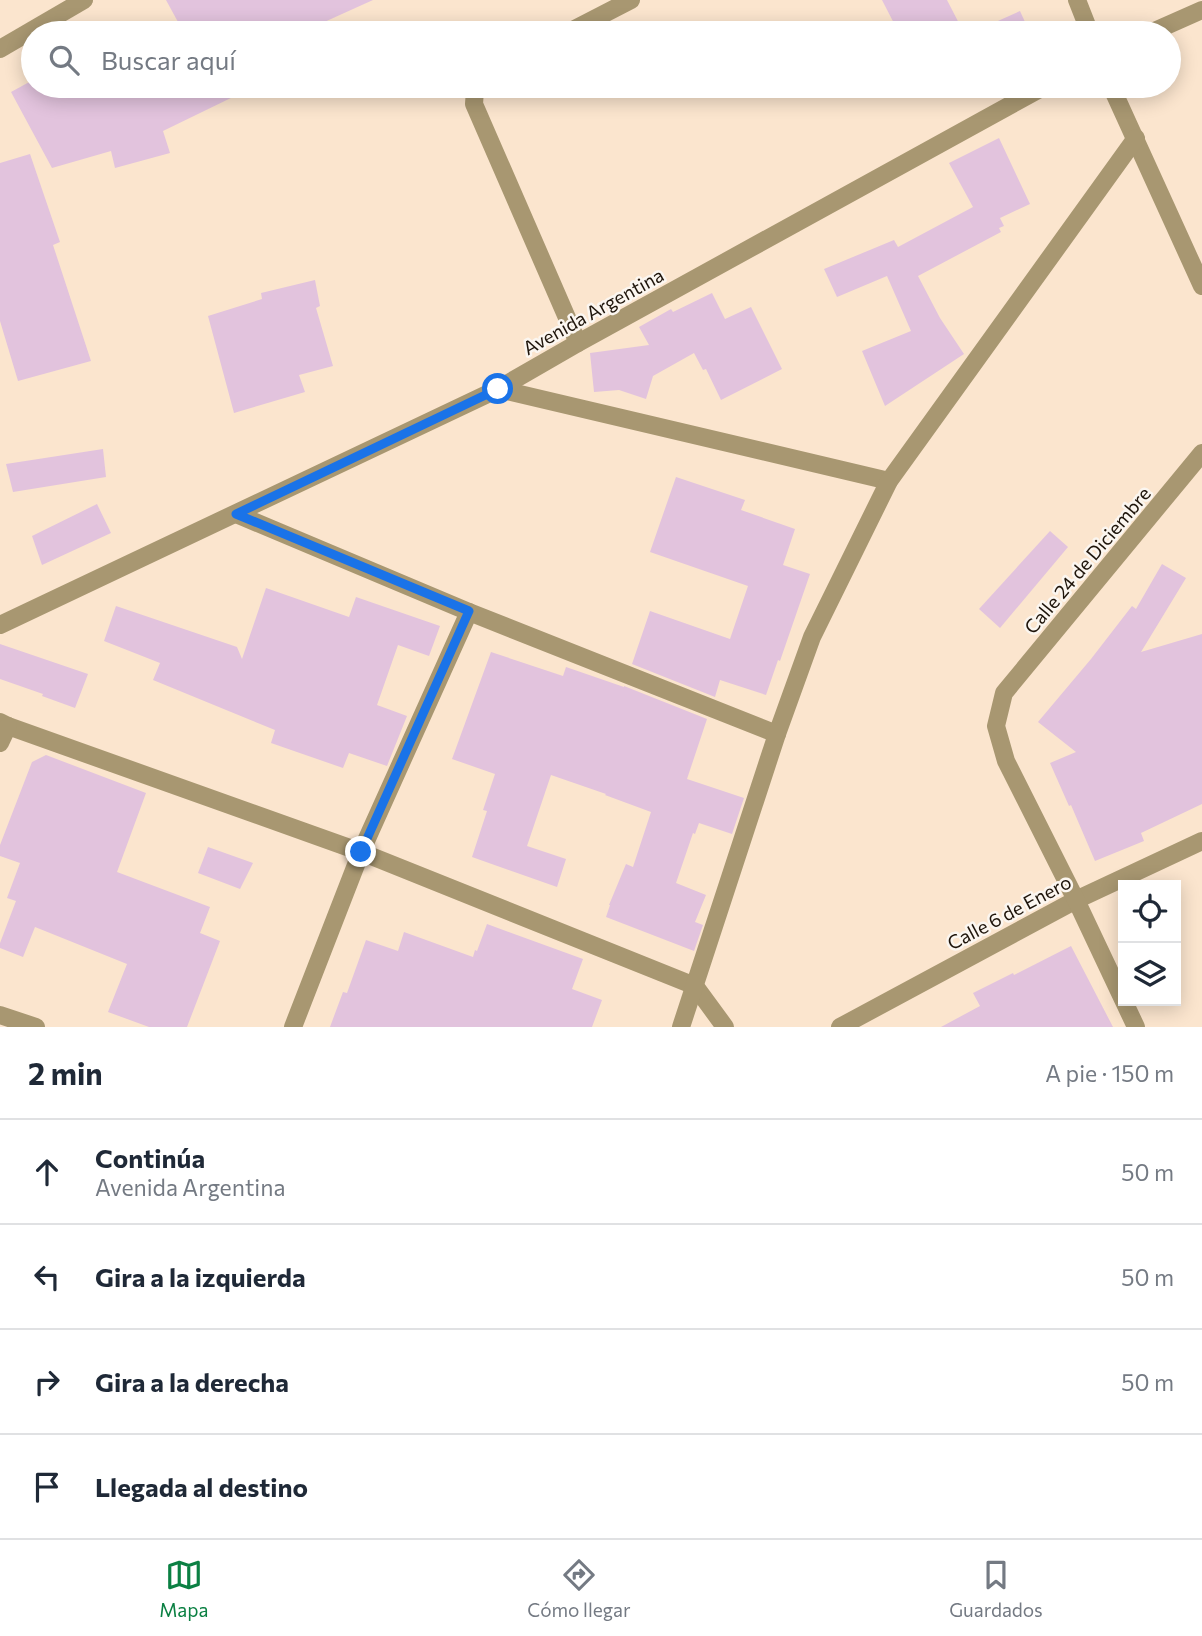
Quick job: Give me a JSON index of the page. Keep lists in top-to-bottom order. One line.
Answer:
{"streets":{"street":["Avenida Argentina","Calle 24 de Diciembre","Calle 6 de Enero"]},"crossings":[["Calle 24 de Diciembre","Calle 6 de Enero"]],"page":{"search":"Buscar aquí","heading":["2 min","A pie · 150 m"],"list":[["Continúa","Avenida Argentina","50 m"],["Gira a la izquierda","50 m"],["Gira a la derecha","50 m"],"Llegada al destino"],"nav":["Mapa","Cómo llegar","Guardados"]}}
